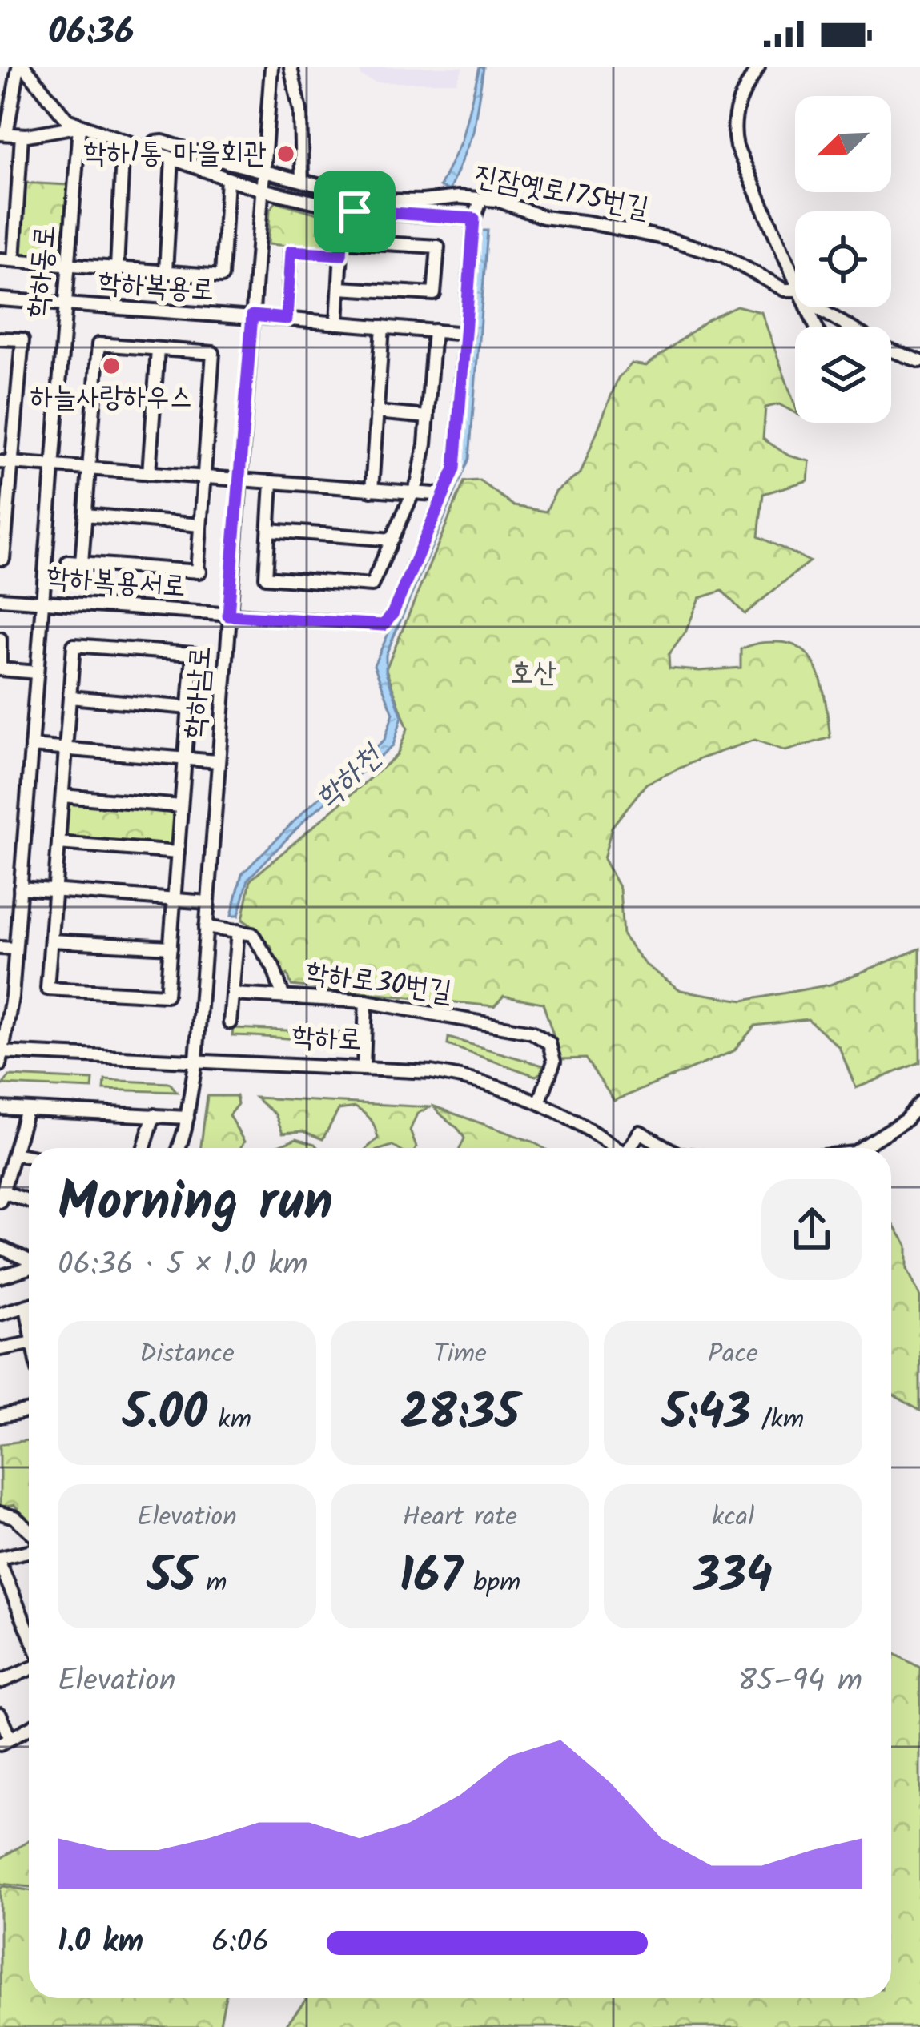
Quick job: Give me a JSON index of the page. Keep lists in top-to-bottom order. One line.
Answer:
{"streets":{"street":["진잠옛로175번길","학하동로","학하복용로","학하복용서로","학하남로","학하로30번길","학하로"]},"crossings":[["진잠옛로175번길","학하남로"],["학하동로","학하복용로"],["학하동로","학하복용서로"],["학하동로","학하로"],["학하복용로","학하남로"],["학하복용서로","학하남로"],["학하남로","학하로"],["학하로30번길","학하로"]],"water":["학하천"],"parks":["호산"],"places":["학하1통 마을회관","하늘사랑하우스"],"north":"bottom left","page":{"status":"06:36","heading":["Morning run","06:36 · 5 × 1.0 km"],"stats":[["Distance","5.00 km"],["Time","28:35"],["Pace","5:43 /km"],["Elevation","55 m"],["Heart rate","167 bpm"],["kcal","334"]],"chart":["Elevation","85–94 m"],"list":[{"name":"1.0 km","note":"6:06"}]}}
